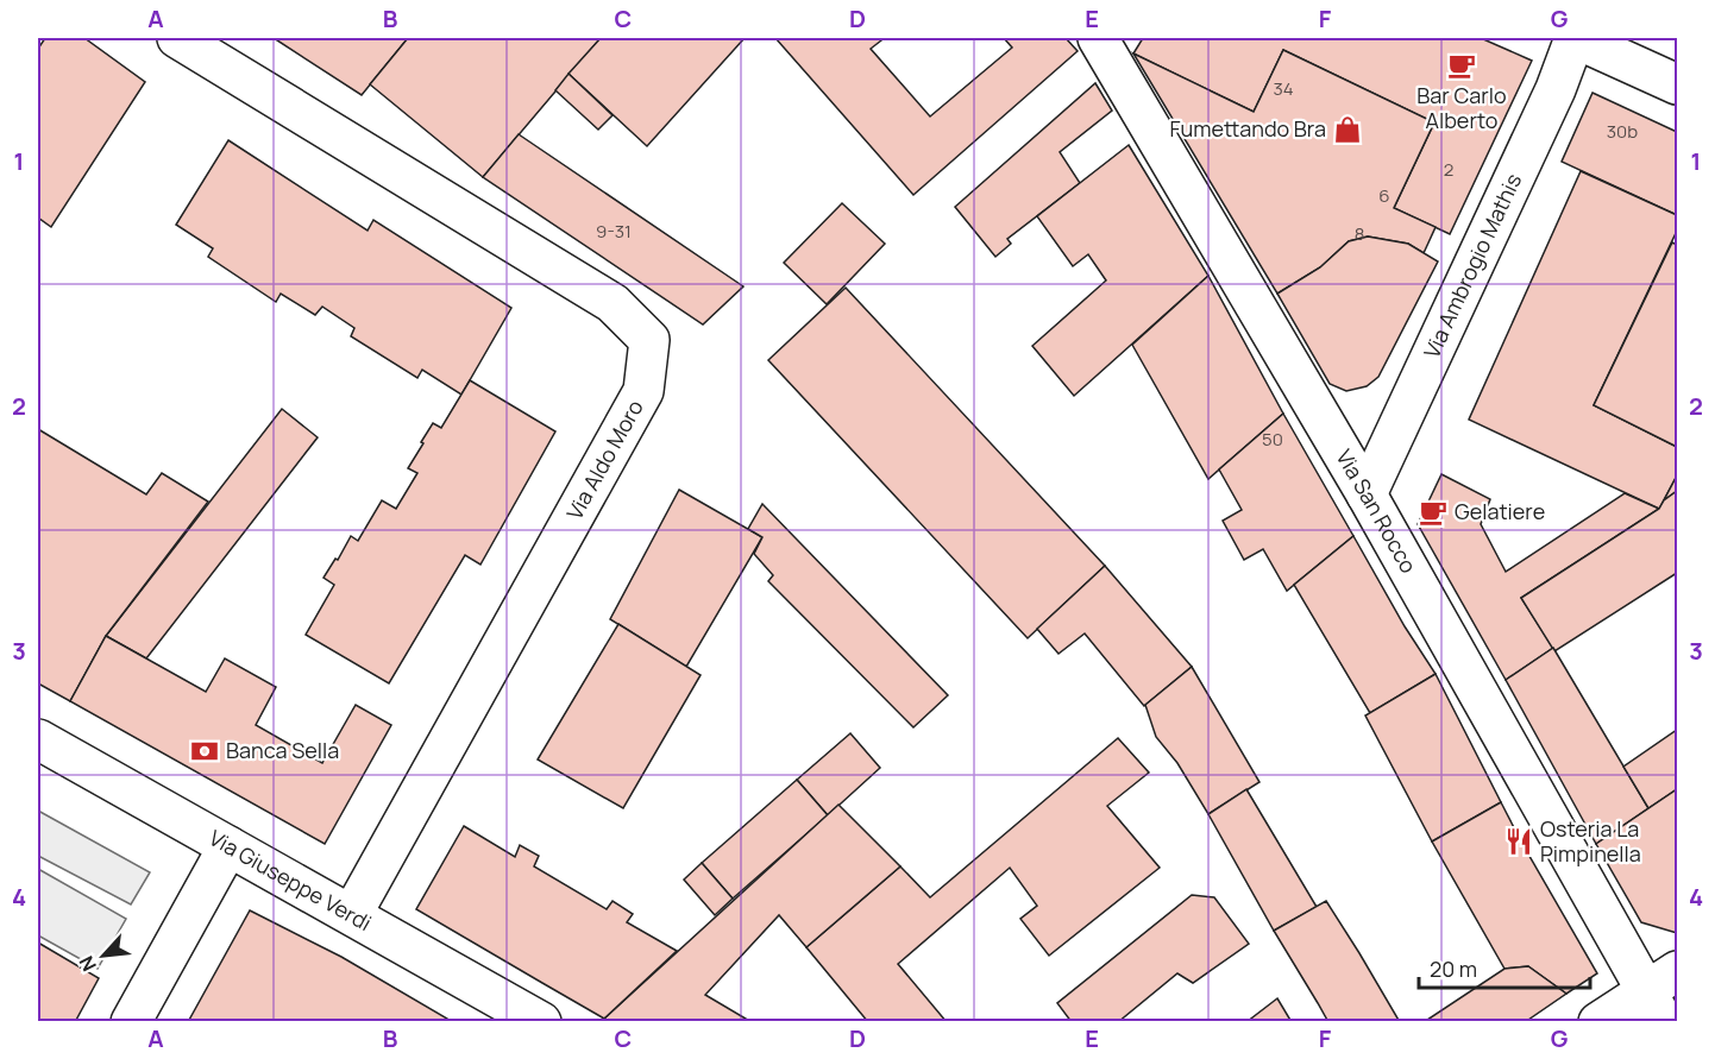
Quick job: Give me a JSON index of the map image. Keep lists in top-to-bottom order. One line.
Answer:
{"streets":{"street":["Via Ambrogio Mathis","Via Aldo Moro","Via San Rocco","Via Giuseppe Verdi"]},"crossings":[["Via Ambrogio Mathis","Via San Rocco"],["Via Aldo Moro","Via Giuseppe Verdi"]],"places":{"cafe":["Bar Carlo Alberto","Gelatiere"],"shop":["Fumettando Bra"],"bank":["Banca Sella"],"restaurant":["Osteria La Pimpinella"]},"house_numbers":["34","30b","2","6","9-31","8","50"],"scale_bar":"20 m","north":"bottom left","grid":{"columns":["A","B","C","D","E","F","G"],"rows":["1","2","3","4"]}}
